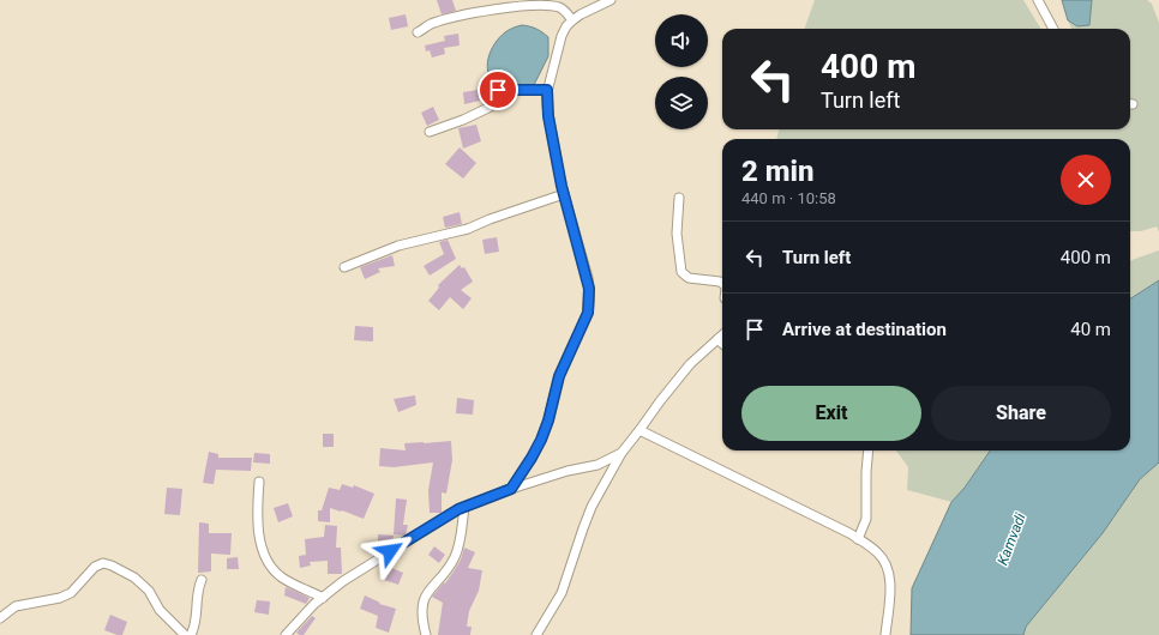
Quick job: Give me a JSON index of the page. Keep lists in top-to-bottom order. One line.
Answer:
{"water":["Kamvadi"],"page":{"turn":["400 m","Turn left"],"heading":["2 min","440 m · 10:58"],"list":[{"name":"Turn left","value":"400 m"},{"name":"Arrive at destination","value":"40 m"}],"buttons":["Exit","Share"]}}
